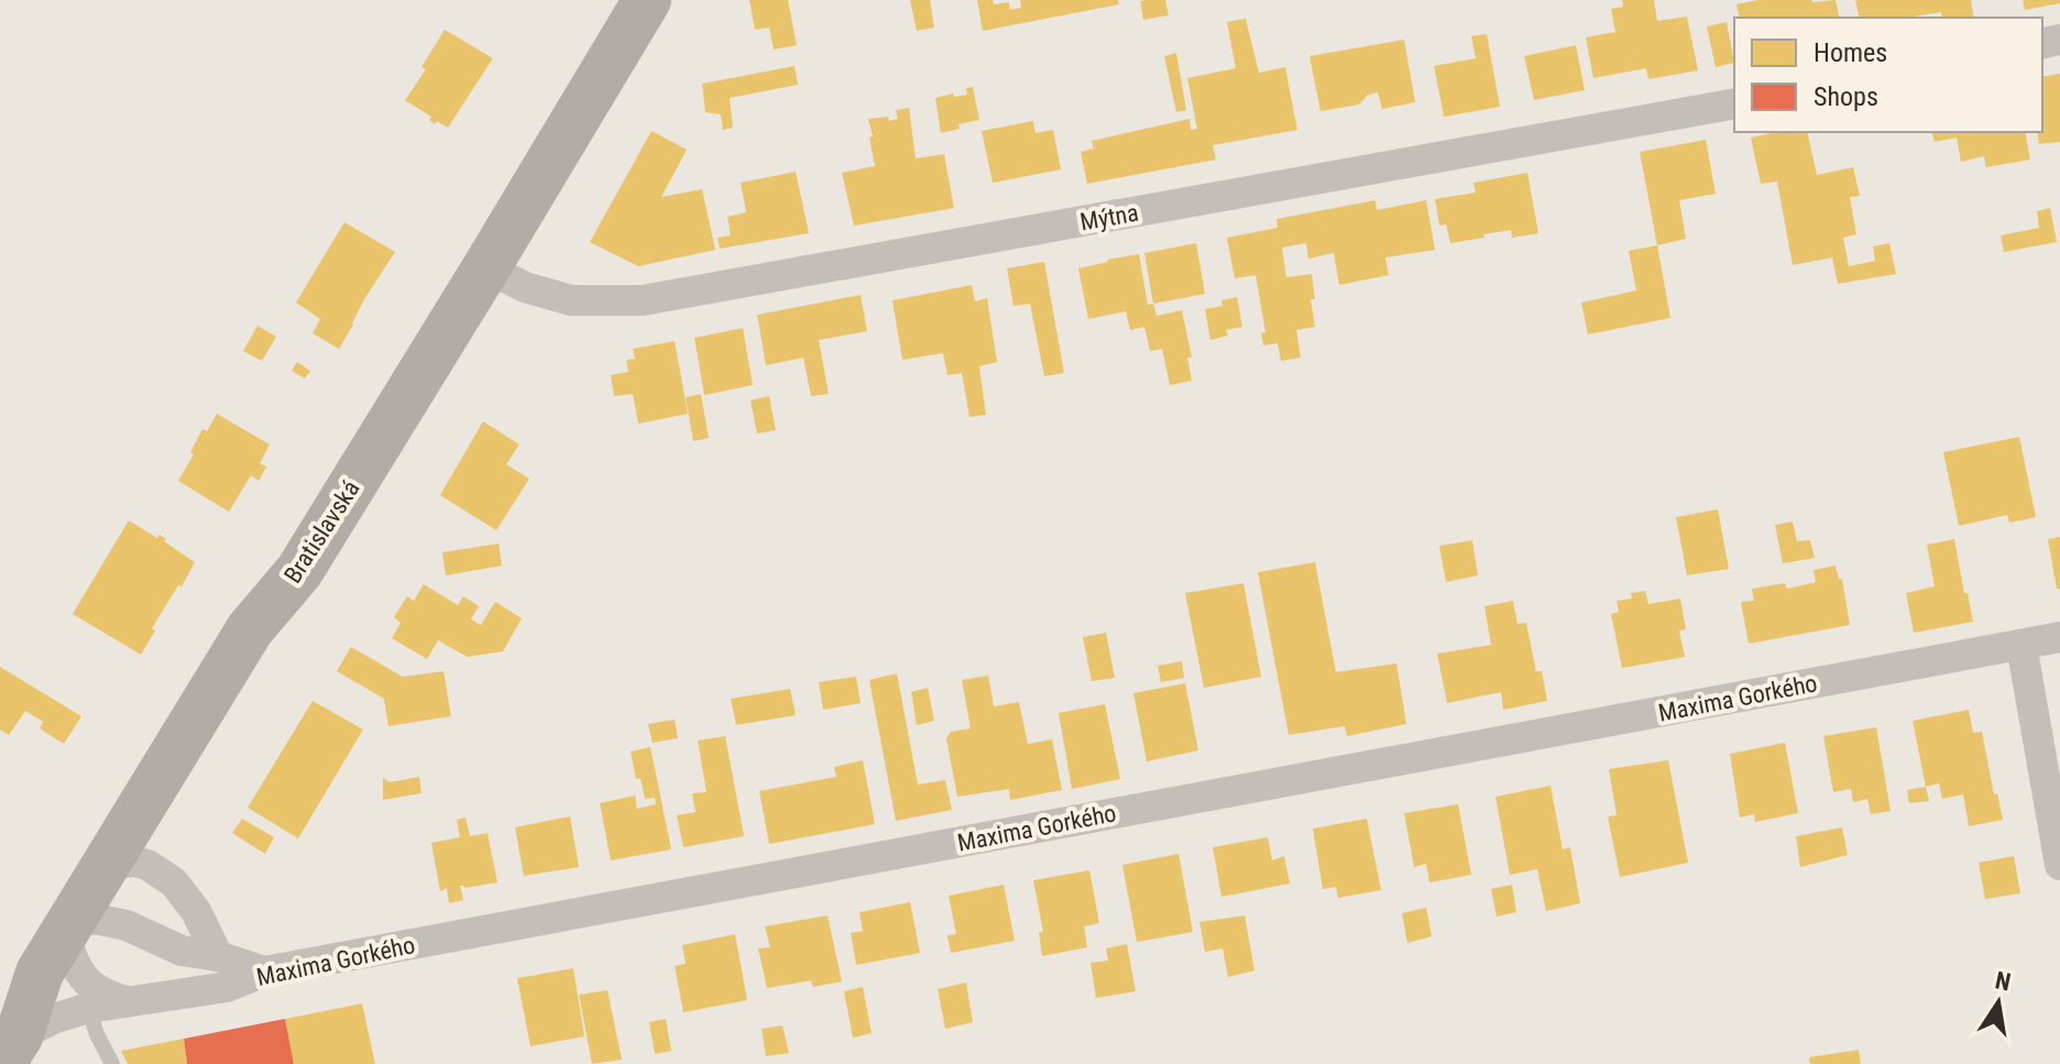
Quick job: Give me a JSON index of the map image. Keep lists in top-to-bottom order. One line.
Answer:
{"streets":{"main road":["Bratislavská"],"street":["Mýtna","Maxima Gorkého"]},"crossings":[["Mýtna","Bratislavská"],["Bratislavská","Maxima Gorkého"]],"legend":["Homes","Shops"],"north":"top"}
